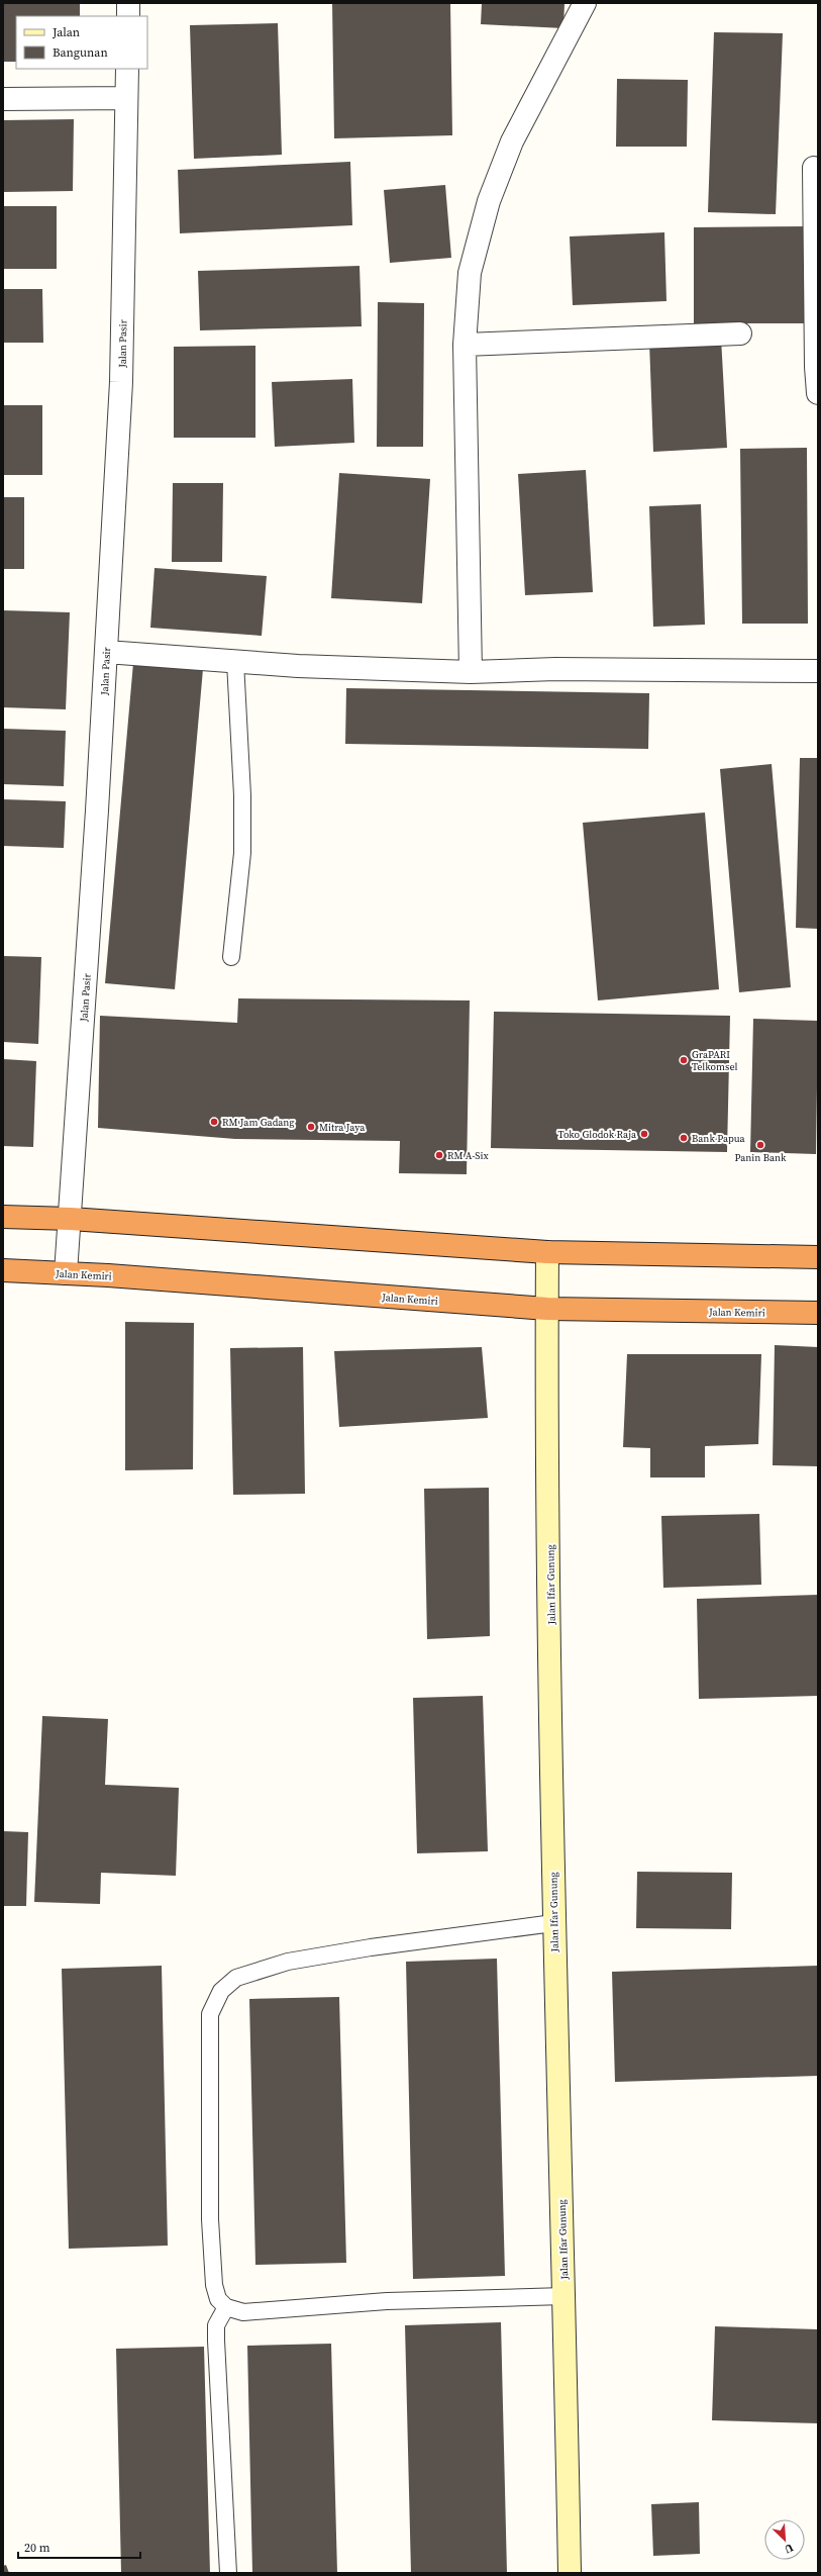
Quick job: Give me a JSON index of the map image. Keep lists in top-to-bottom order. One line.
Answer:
{"streets":{"highway":["Jalan Kemiri"],"street":["Jalan Pasir","Jalan Ifar Gunung"]},"crossings":[["Jalan Pasir","Jalan Kemiri"],["Jalan Kemiri","Jalan Ifar Gunung"]],"places":["GraPARI Telkomsel","RM Jam Gadang","Mitra Jaya","Toko Glodok Raja","Bank Papua","Panin Bank","RM A-Six"],"legend":["Jalan","Bangunan"],"scale_bar":"20 m","north":"bottom right"}
